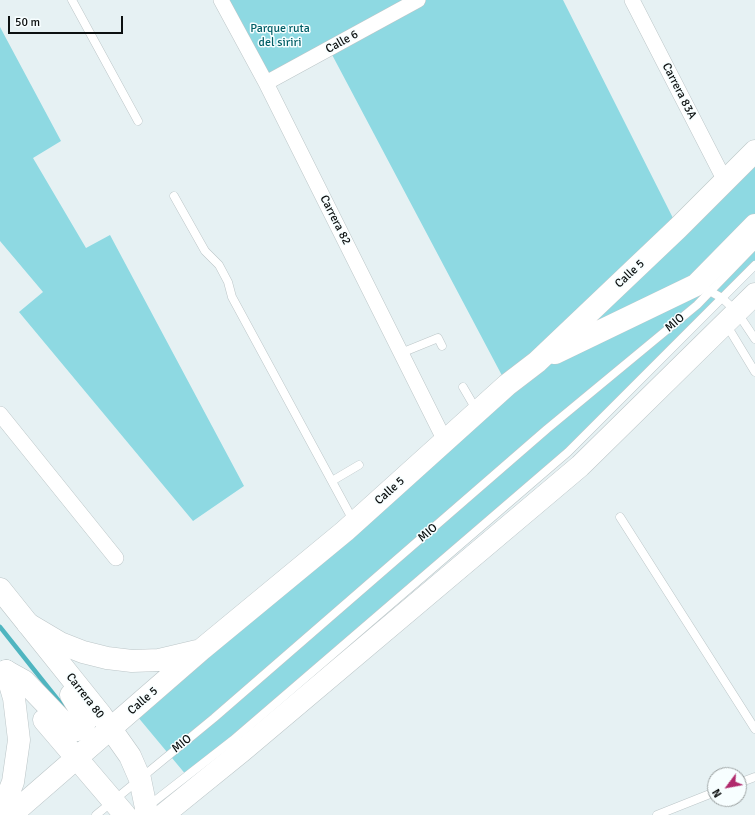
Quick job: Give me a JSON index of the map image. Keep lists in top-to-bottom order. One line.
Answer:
{"streets":{"main road":["Calle 5","Carrera 80"],"street":["Calle 6","Carrera 83A","Carrera 82"],"lane":["MIO"]},"crossings":[["Calle 6","Carrera 82"],["Carrera 83A","Calle 5"],["Carrera 82","Calle 5"],["Calle 5","Carrera 80"],["MIO","Carrera 80"]],"parks":["Parque ruta del siriri"],"scale_bar":"50 m","north":"bottom left"}
